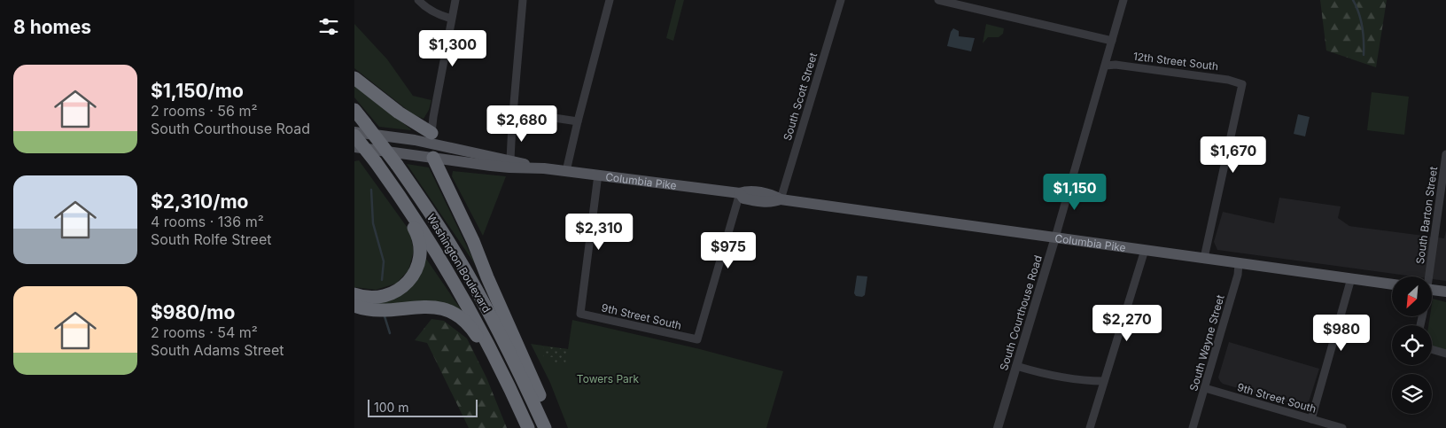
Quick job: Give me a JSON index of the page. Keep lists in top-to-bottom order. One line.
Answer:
{"streets":{"highway":["Washington Boulevard"],"main road":["Columbia Pike"],"street":["12th Street South","South Scott Street","South Barton Street","South Courthouse Road","9th Street South","South Wayne Street"]},"crossings":[["12th Street South","Columbia Pike"],["12th Street South","South Courthouse Road"],["South Scott Street","Columbia Pike"],["Columbia Pike","South Courthouse Road"],["Columbia Pike","9th Street South"],["Columbia Pike","South Wayne Street"],["9th Street South","South Wayne Street"]],"parks":["Towers Park"],"scale_bar":"100 m","north":"bottom left","page":{"heading":"8 homes","price":["$1,300","$2,680","$1,670","$1,150","$2,310","$975","$2,270","$980"],"list":[{"name":"$1,150/mo","note":"2 rooms · 56 m² · South Courthouse Road"},{"name":"$2,310/mo","note":"4 rooms · 136 m² · South Rolfe Street"},{"name":"$980/mo","note":"2 rooms · 54 m² · South Adams Street"}],"scale":"100 m"}}
